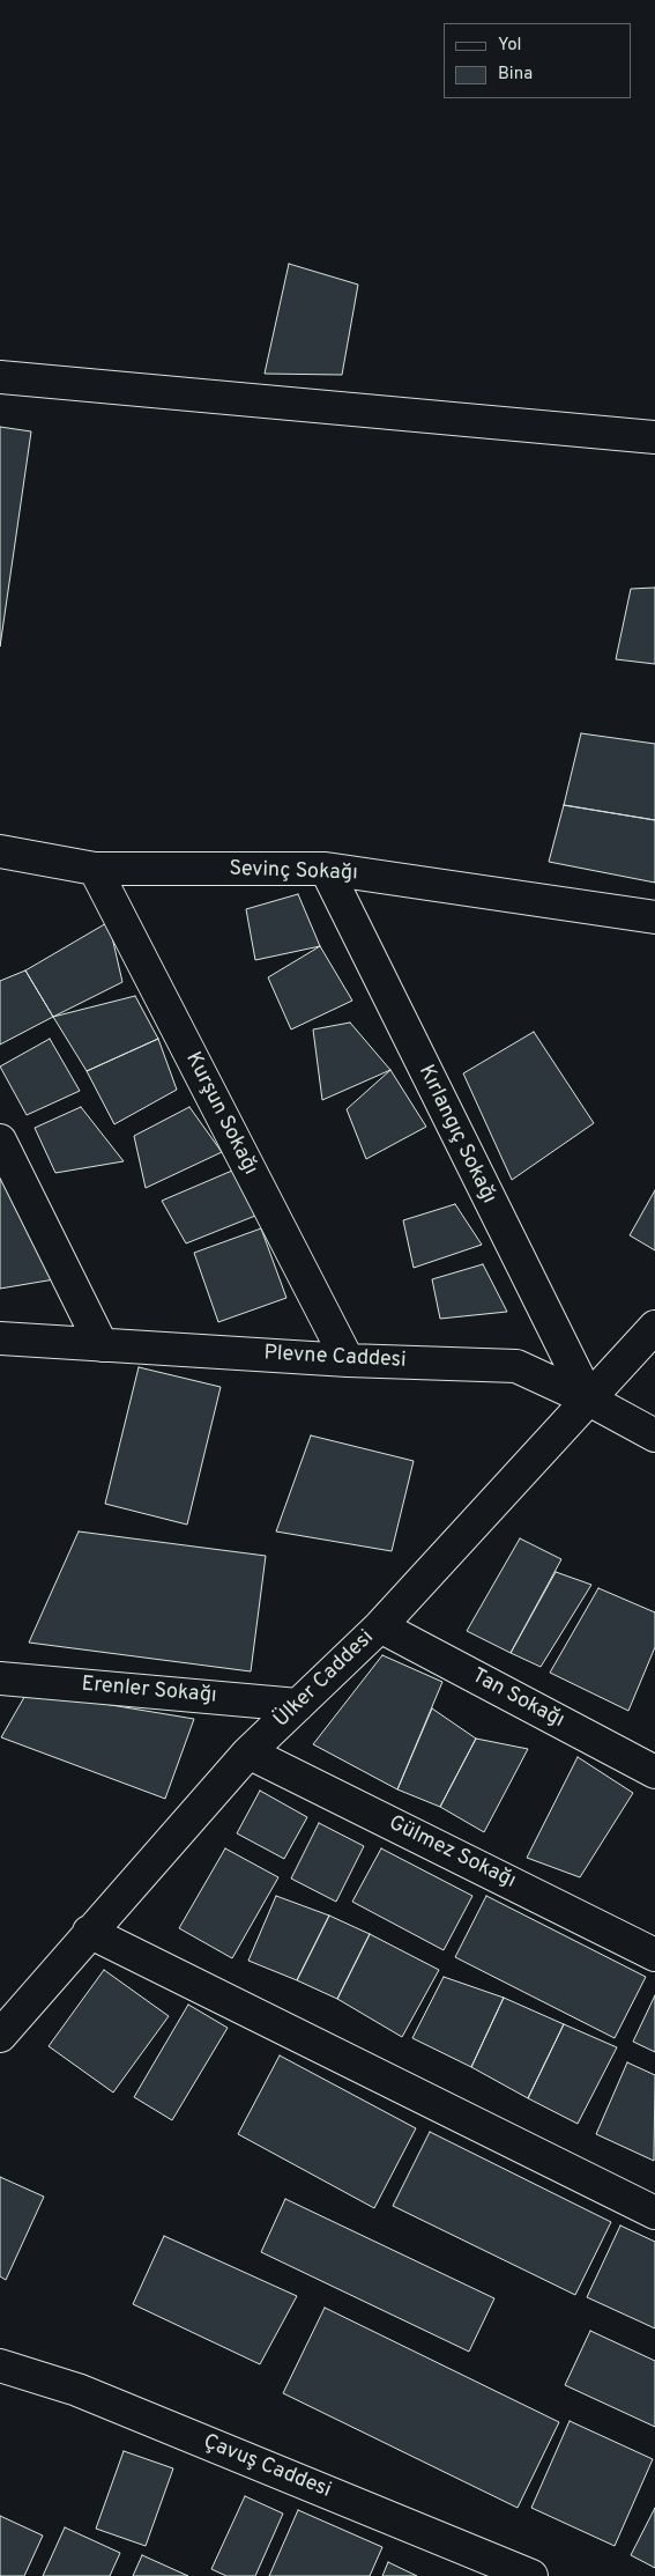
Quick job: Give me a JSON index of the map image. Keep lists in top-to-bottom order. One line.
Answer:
{"streets":{"street":["Sevinç Sokağı","Kurşun Sokağı","Kırlangıç Sokağı","Plevne Caddesi","Ülker Caddesi","Erenler Sokağı","Tan Sokağı","Gülmez Sokağı","Çavuş Caddesi"]},"crossings":[["Sevinç Sokağı","Kurşun Sokağı"],["Sevinç Sokağı","Kırlangıç Sokağı"],["Kurşun Sokağı","Plevne Caddesi"],["Kırlangıç Sokağı","Plevne Caddesi"],["Kırlangıç Sokağı","Ülker Caddesi"],["Plevne Caddesi","Ülker Caddesi"],["Ülker Caddesi","Erenler Sokağı"],["Ülker Caddesi","Tan Sokağı"],["Ülker Caddesi","Gülmez Sokağı"]],"legend":["Yol","Bina"]}
